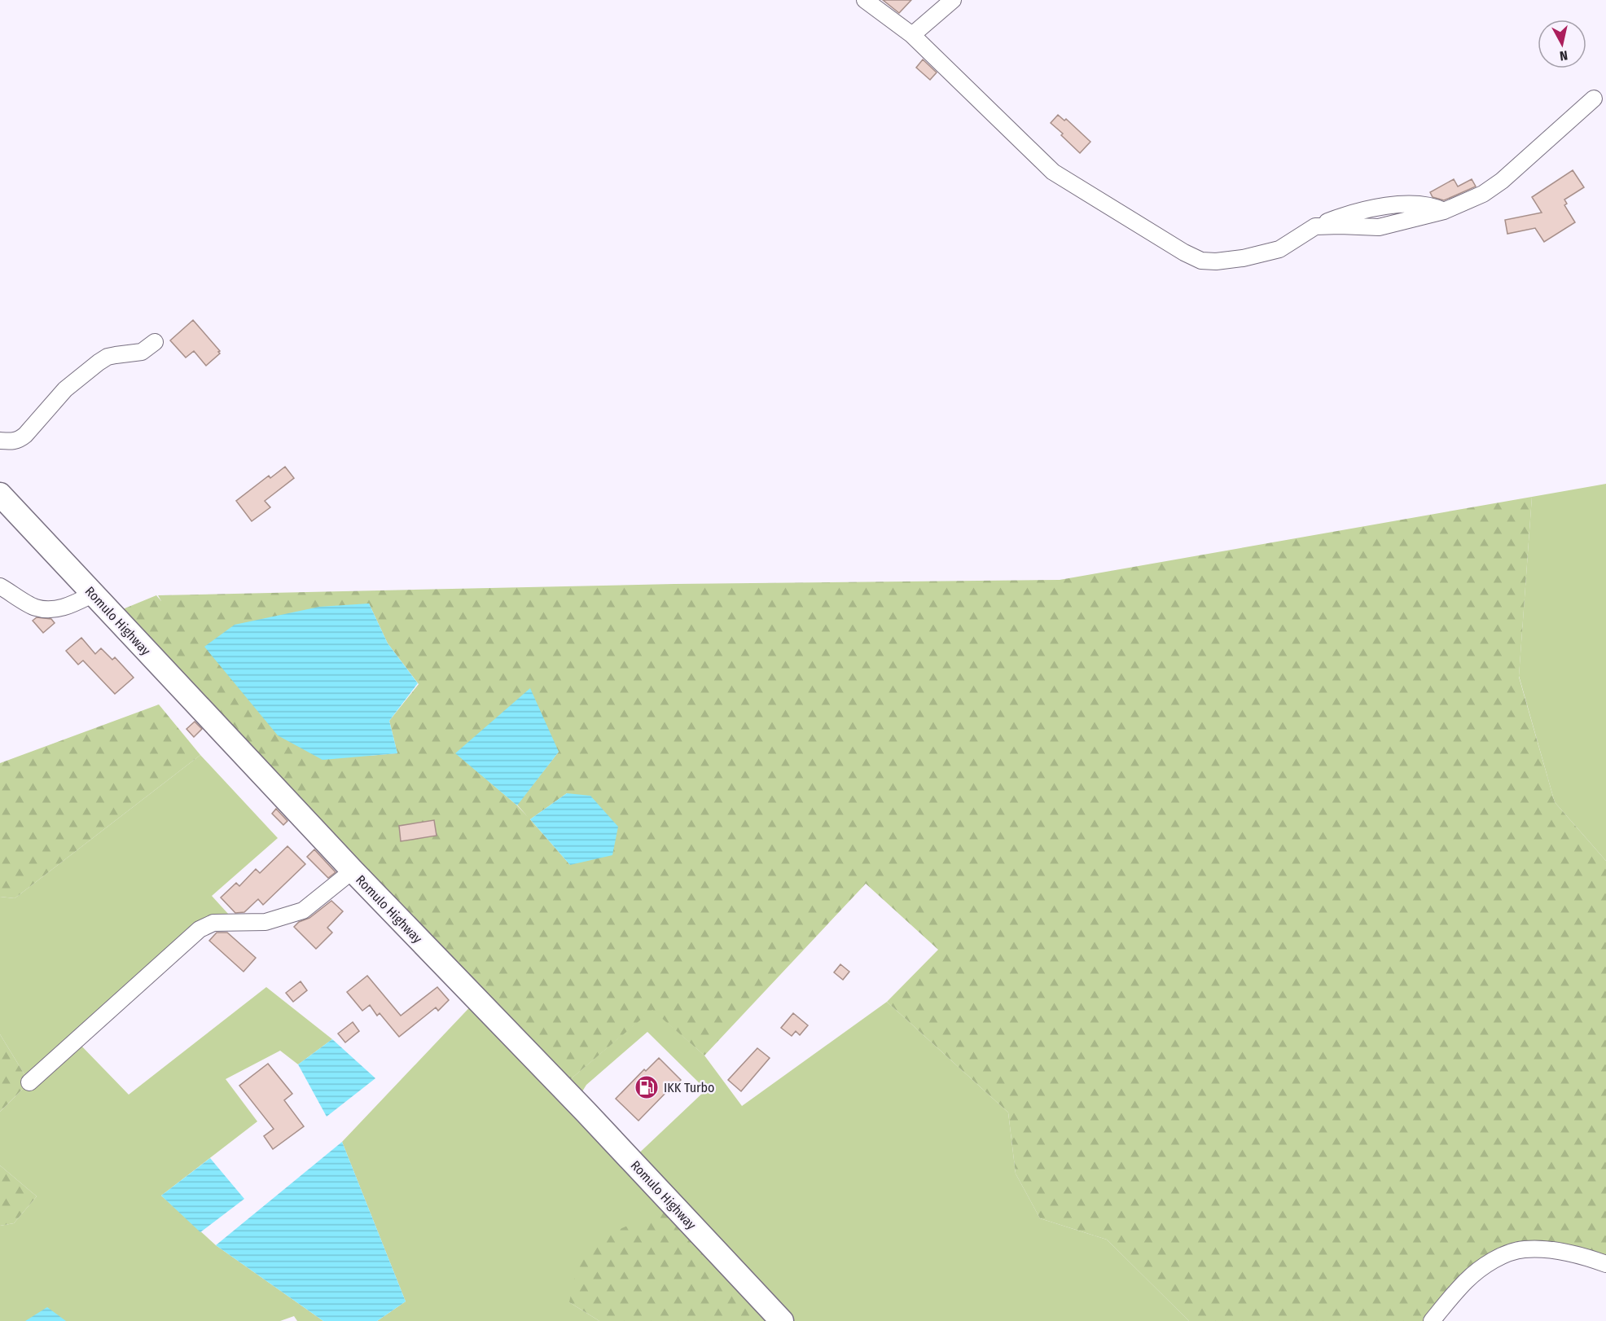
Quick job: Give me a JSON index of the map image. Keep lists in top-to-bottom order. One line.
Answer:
{"streets":{"highway":["Romulo Highway"]},"places":{"fuel station":["IKK Turbo"]},"north":"bottom"}
